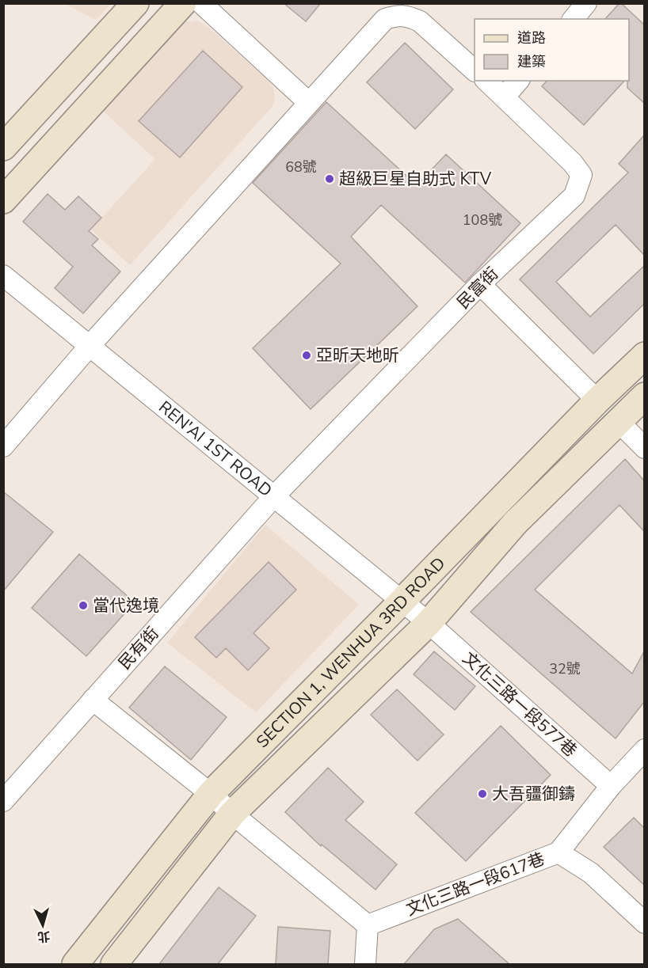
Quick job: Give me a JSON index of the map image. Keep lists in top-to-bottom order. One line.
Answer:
{"streets":{"street":["民富街","REN'AI 1ST ROAD","民有街","SECTION 1, WENHUA 3RD ROAD","文化三路一段577巷","文化三路一段617巷"]},"crossings":[["民富街","REN'AI 1ST ROAD"],["民富街","民有街"],["REN'AI 1ST ROAD","民有街"],["REN'AI 1ST ROAD","SECTION 1, WENHUA 3RD ROAD"],["REN'AI 1ST ROAD","文化三路一段577巷"],["SECTION 1, WENHUA 3RD ROAD","文化三路一段577巷"]],"places":["超級巨星自助式 KTV","亞昕天地昕","當代逸境","大吾疆御鑄"],"house_numbers":["68號","108號","32號"],"legend":["道路","建築"],"north":"bottom"}
